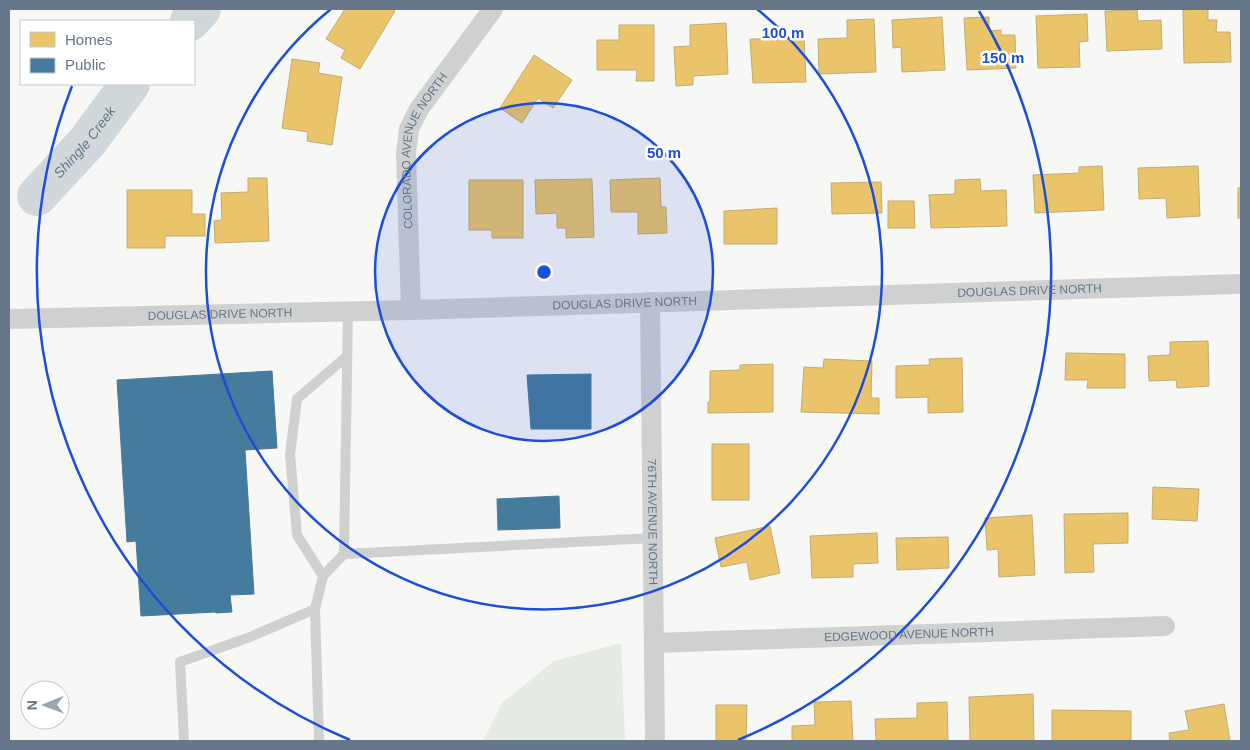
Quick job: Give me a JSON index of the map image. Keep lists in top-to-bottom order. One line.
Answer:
{"streets":{"street":["COLORADO AVENUE NORTH","DOUGLAS DRIVE NORTH","76TH AVENUE NORTH","EDGEWOOD AVENUE NORTH"]},"crossings":[["COLORADO AVENUE NORTH","DOUGLAS DRIVE NORTH"],["DOUGLAS DRIVE NORTH","76TH AVENUE NORTH"],["76TH AVENUE NORTH","EDGEWOOD AVENUE NORTH"]],"water":["Shingle Creek"],"legend":["Homes","Public"],"north":"left","rings":["100 m","150 m","50 m"]}
